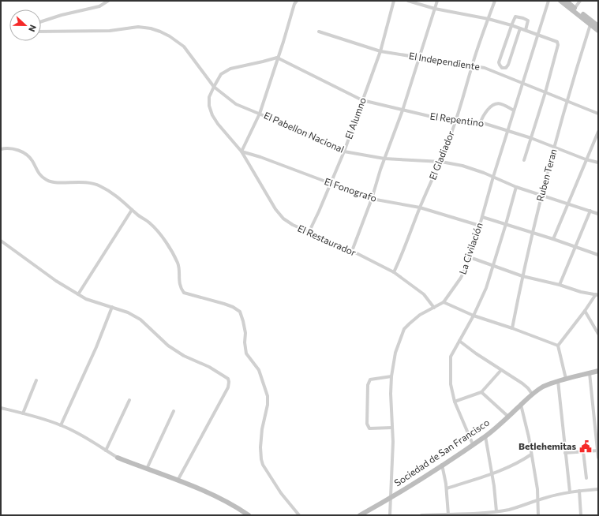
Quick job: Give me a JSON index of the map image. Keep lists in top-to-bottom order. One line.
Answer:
{"streets":{"street":["El Independiente","El Alumno","El Repentino","El Pabellon Nacional","El Gladiador","Ruben Teran","El Fonografo","El Restaurador","La Civilación","Sociedad de San Francisco"]},"crossings":[["El Independiente","El Alumno"],["El Independiente","El Gladiador"],["El Independiente","Ruben Teran"],["El Independiente","La Civilación"],["El Alumno","El Repentino"],["El Alumno","El Pabellon Nacional"],["El Alumno","El Fonografo"],["El Alumno","El Restaurador"],["El Repentino","El Gladiador"],["El Repentino","Ruben Teran"],["El Repentino","El Restaurador"],["El Repentino","La Civilación"],["El Pabellon Nacional","El Gladiador"],["El Pabellon Nacional","Ruben Teran"],["El Pabellon Nacional","El Restaurador"],["El Pabellon Nacional","La Civilación"],["El Gladiador","El Fonografo"],["El Gladiador","El Restaurador"],["El Fonografo","El Restaurador"],["El Fonografo","La Civilación"],["El Restaurador","La Civilación"],["La Civilación","Sociedad de San Francisco"]],"places":{"public building":["Betlehemitas"]},"north":"right"}
